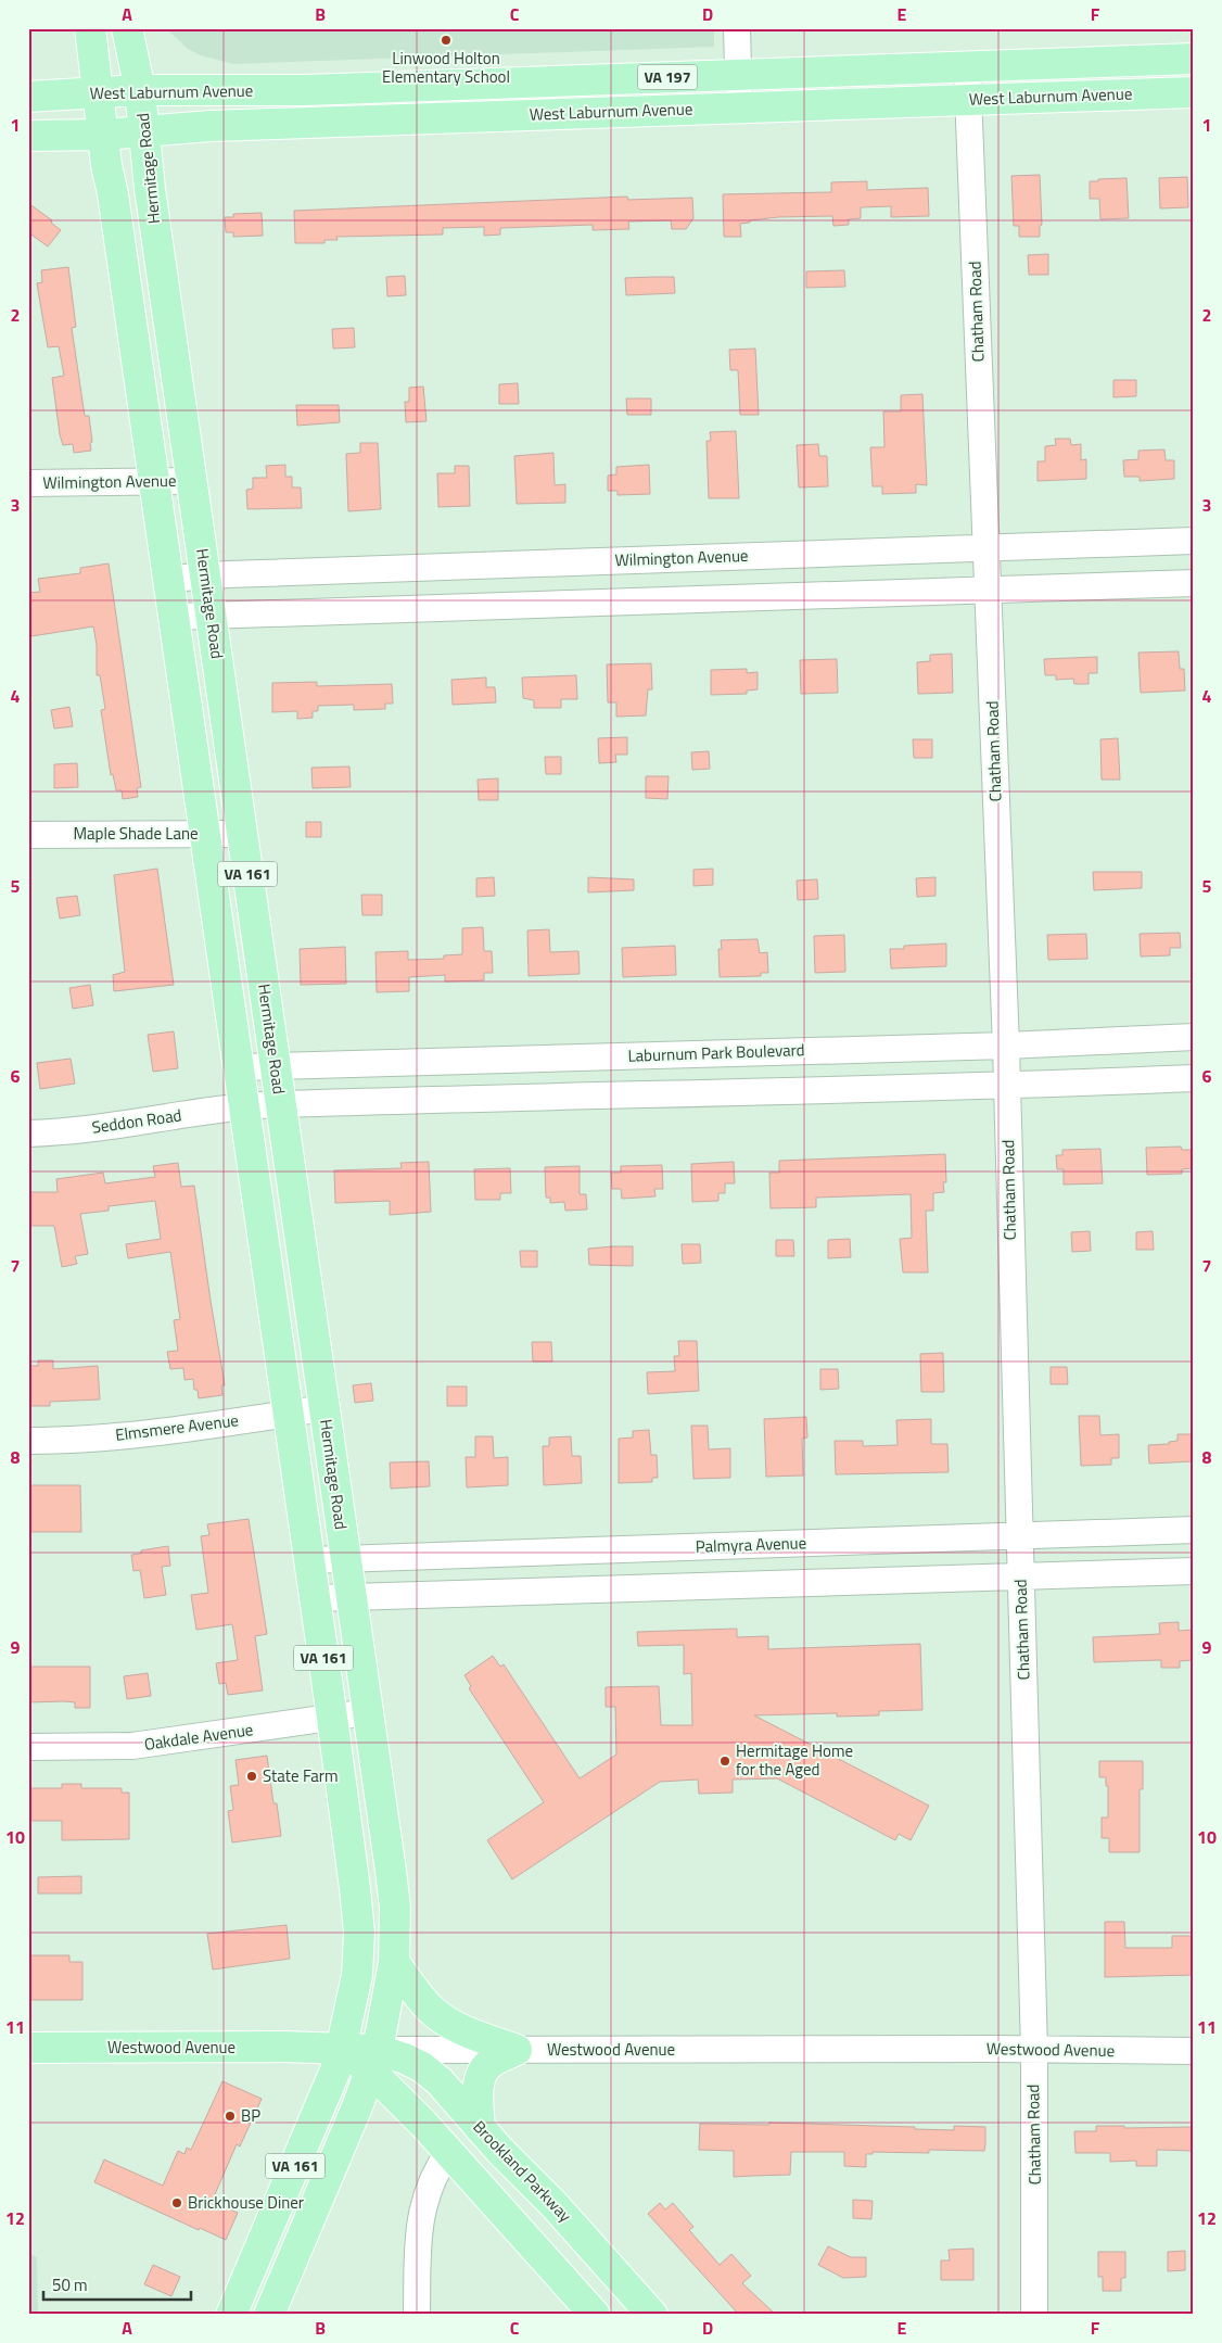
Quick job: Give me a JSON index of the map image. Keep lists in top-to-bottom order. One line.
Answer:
{"streets":{"main road":["VA 197","West Laburnum Avenue","Hermitage Road","VA 161","Westwood Avenue","Brookland Parkway"],"street":["Chatham Road","Wilmington Avenue","Maple Shade Lane","Laburnum Park Boulevard","Seddon Road","Elmsmere Avenue","Palmyra Avenue","Oakdale Avenue"]},"crossings":[["West Laburnum Avenue","Hermitage Road"],["West Laburnum Avenue","Chatham Road"],["West Laburnum Avenue","VA 161"],["Hermitage Road","Wilmington Avenue"],["Hermitage Road","Maple Shade Lane"],["Hermitage Road","VA 161"],["Hermitage Road","Laburnum Park Boulevard"],["Hermitage Road","Elmsmere Avenue"],["Hermitage Road","Palmyra Avenue"],["Hermitage Road","Oakdale Avenue"],["Hermitage Road","Westwood Avenue"],["Hermitage Road","Brookland Parkway"],["Chatham Road","Wilmington Avenue"],["Chatham Road","Laburnum Park Boulevard"],["Chatham Road","Palmyra Avenue"],["Chatham Road","Westwood Avenue"],["Wilmington Avenue","VA 161"],["Maple Shade Lane","VA 161"],["VA 161","Laburnum Park Boulevard"],["VA 161","Seddon Road"],["VA 161","Elmsmere Avenue"],["VA 161","Palmyra Avenue"],["VA 161","Oakdale Avenue"],["VA 161","Westwood Avenue"],["VA 161","Brookland Parkway"],["Westwood Avenue","Brookland Parkway"]],"places":["Linwood Holton Elementary School","Hermitage Home for the Aged","State Farm","BP","Brickhouse Diner"],"scale_bar":"50 m","grid":{"columns":["A","B","C","D","E","F"],"rows":["1","2","3","4","5","6","7","8","9","10","11","12"]}}
